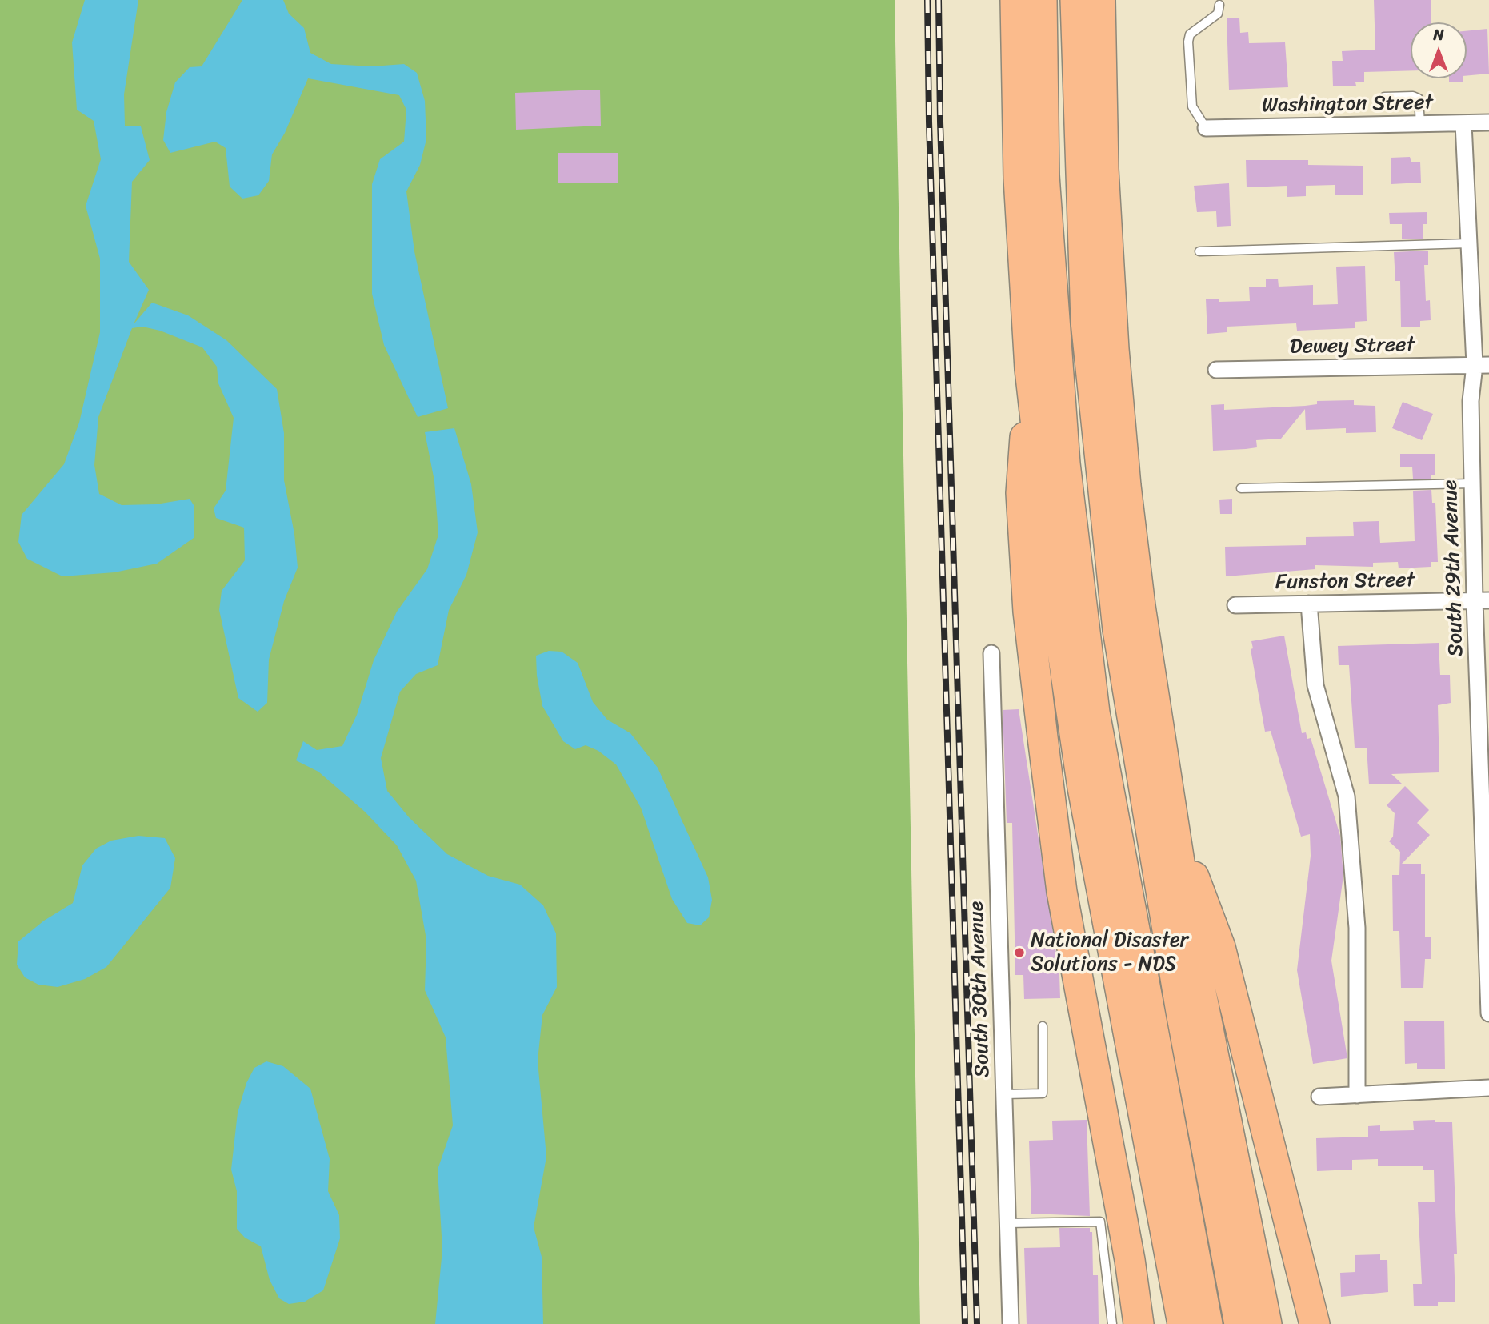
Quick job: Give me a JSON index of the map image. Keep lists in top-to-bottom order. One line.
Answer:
{"streets":{"street":["Washington Street","Dewey Street","South 29th Avenue","Funston Street","South 30th Avenue"]},"crossings":[["Washington Street","South 29th Avenue"],["Dewey Street","South 29th Avenue"],["South 29th Avenue","Funston Street"]],"places":["National Disaster Solutions - NDS"],"north":"top"}
